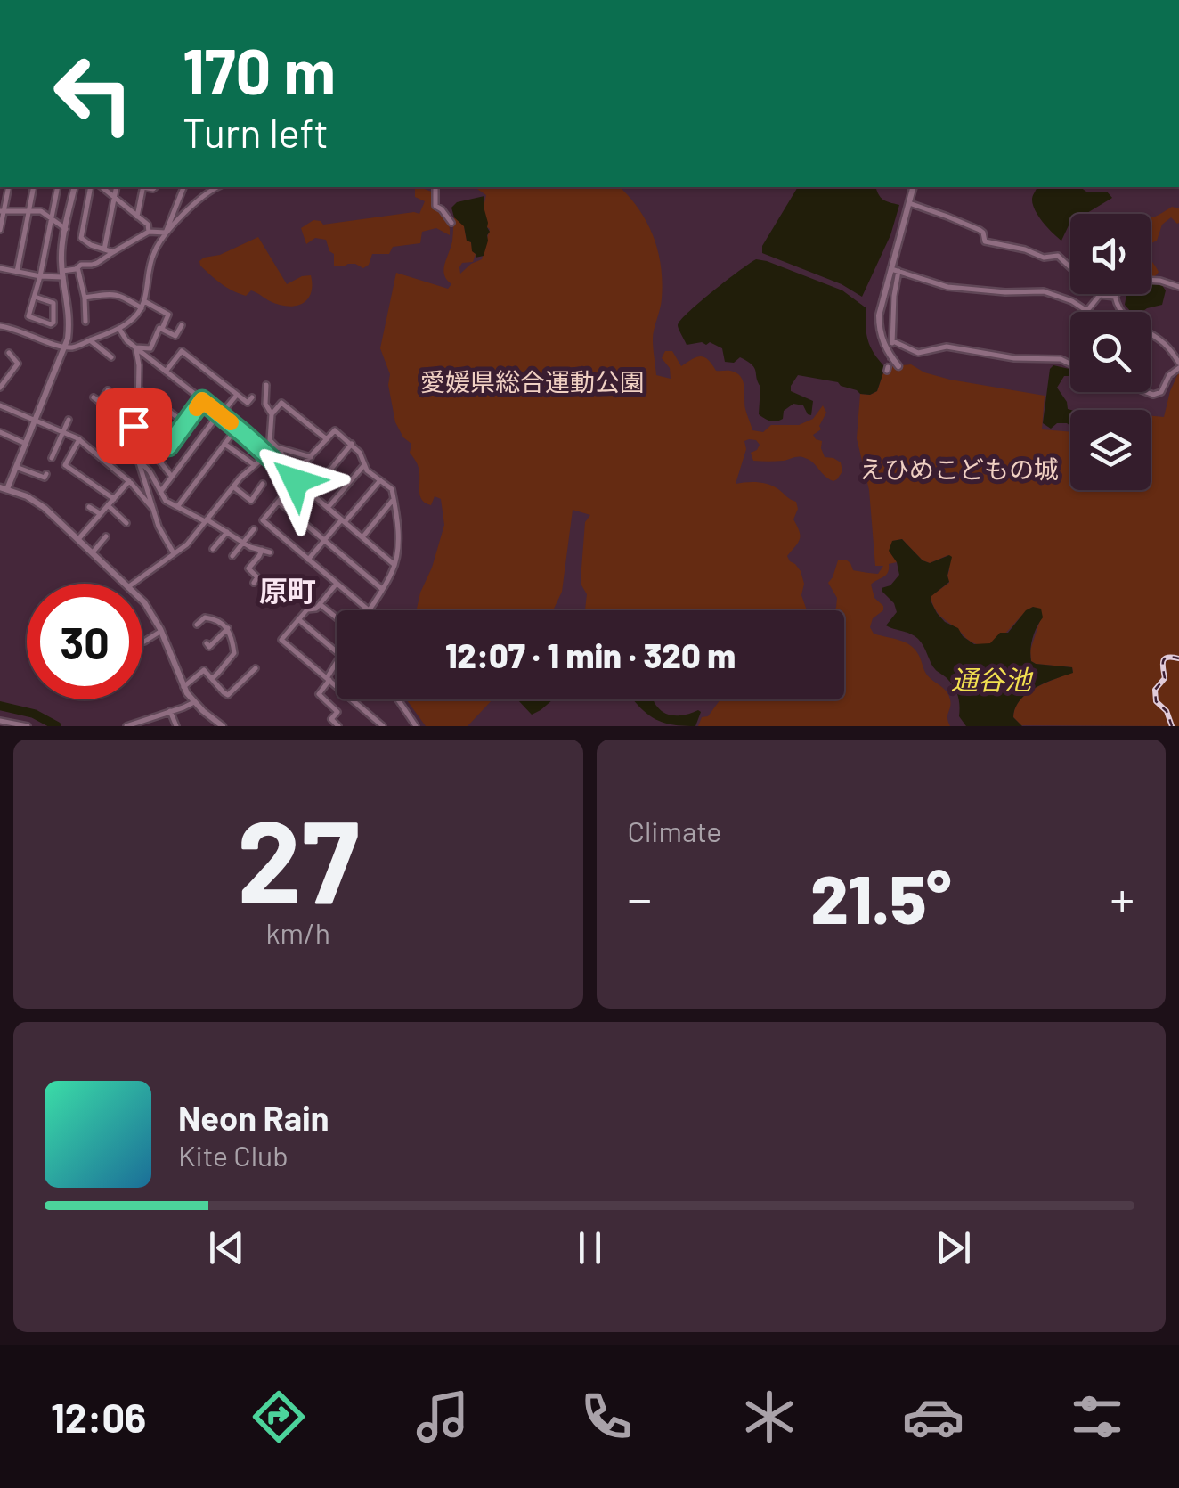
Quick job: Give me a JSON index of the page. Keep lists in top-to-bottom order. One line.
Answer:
{"districts":["原町"],"water":["通谷池"],"parks":["愛媛県総合運動公園","えひめこどもの城"],"page":{"turn":["170 m","Turn left"],"limit":"30","trip":"12:07 · 1 min · 320 m","tile":[["27","km/h"],"Climate"],"heat":["−","21.5°","+"],"song":["Neon Rain","Kite Club"],"tabs":"12:06"}}
